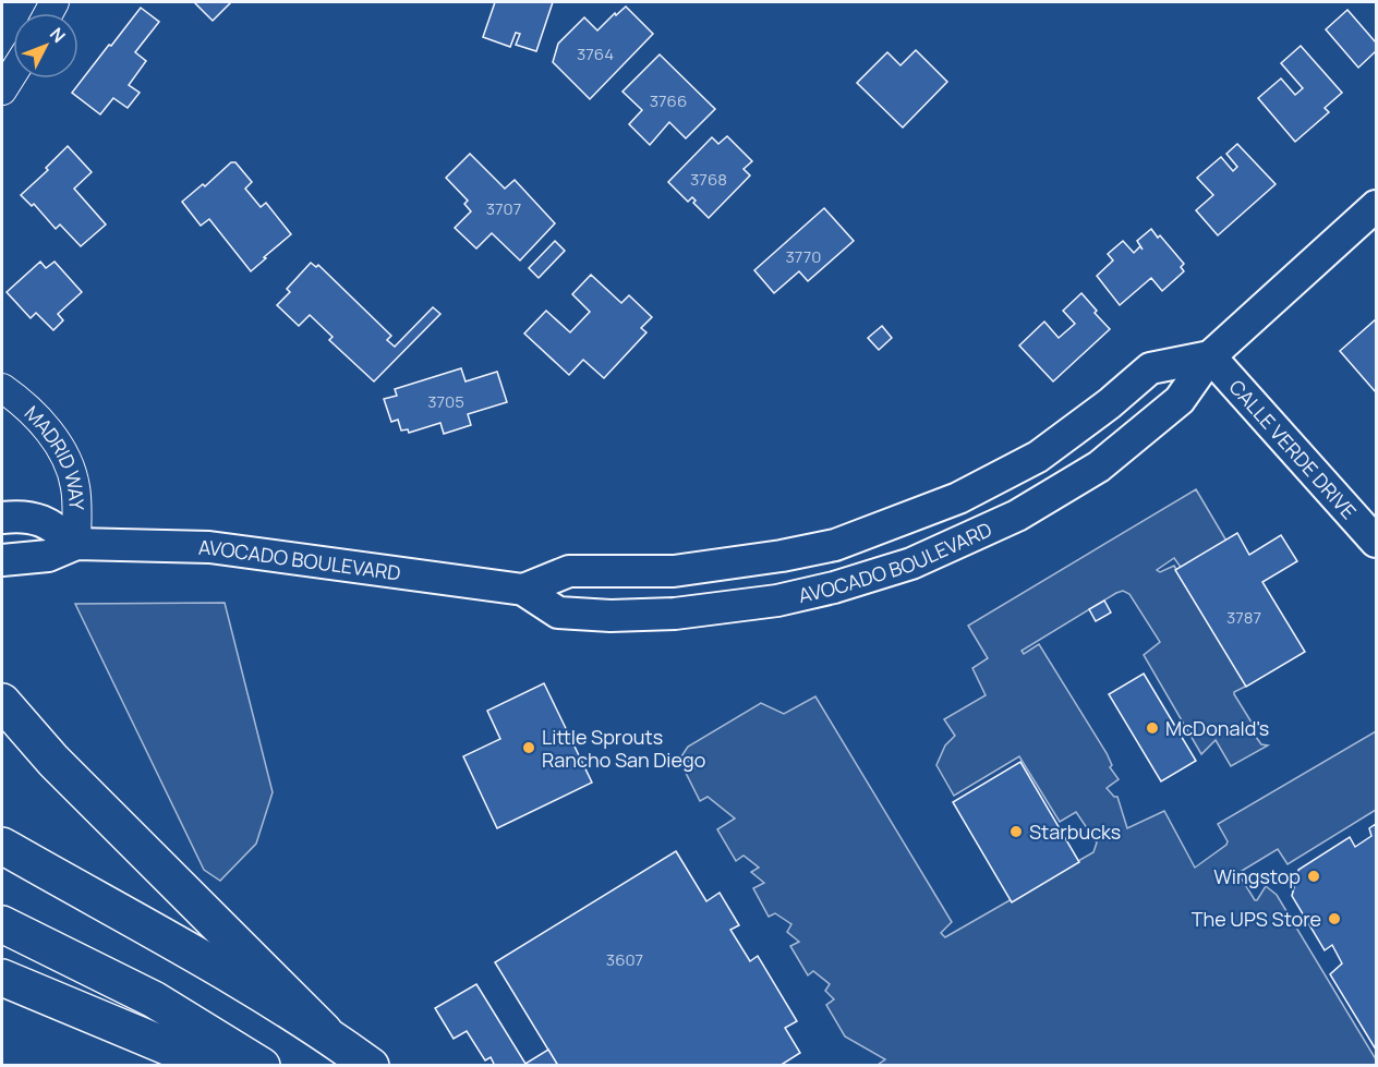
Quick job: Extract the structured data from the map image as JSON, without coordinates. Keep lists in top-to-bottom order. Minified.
{"streets":{"main road":["CALLE VERDE DRIVE","AVOCADO BOULEVARD"],"street":["MADRID WAY"]},"crossings":[["CALLE VERDE DRIVE","AVOCADO BOULEVARD"],["MADRID WAY","AVOCADO BOULEVARD"]],"places":["McDonald's","Little Sprouts Rancho San Diego","Starbucks","Wingstop","The UPS Store"],"house_numbers":["3764","3766","3768","3707","3770","3705","3787","3607"],"north":"top right"}
